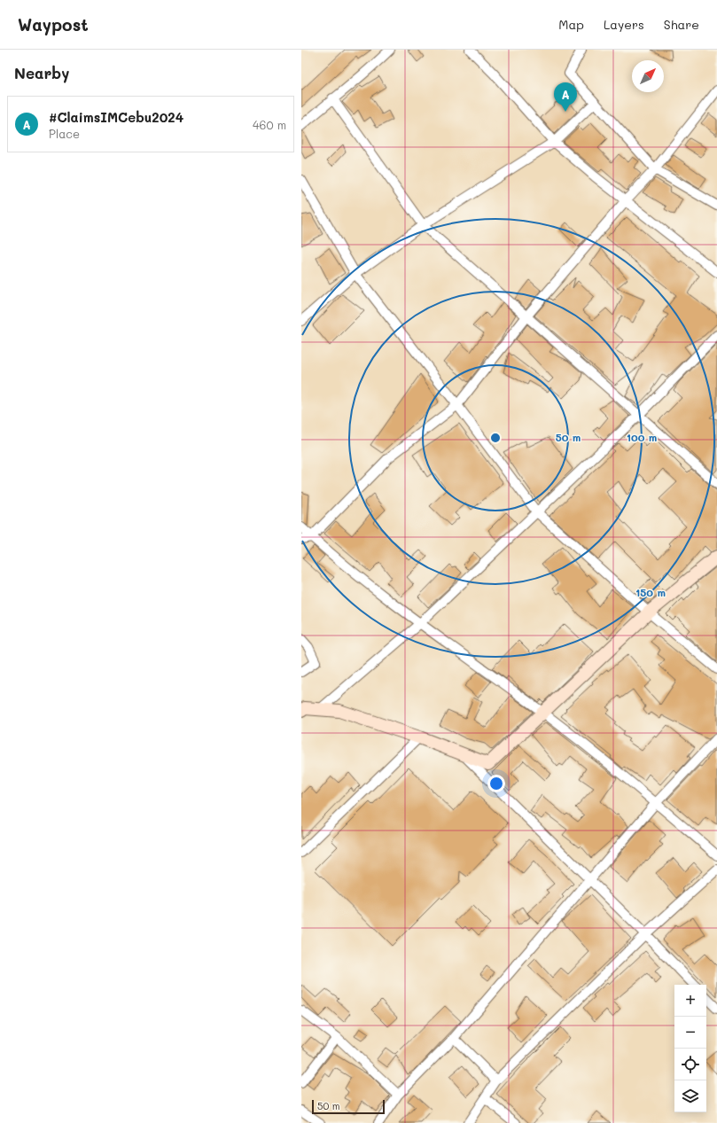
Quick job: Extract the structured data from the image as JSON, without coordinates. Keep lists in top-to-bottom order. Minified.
{"scale_bar":"50 m","north":"top right","page":{"header":"Waypost","nav":["Map","Layers","Share"],"heading":"Nearby","pins":"A","list":[{"mark":"A","name":"#ClaimsIMCebu2024","note":"Place","value":"460 m"}],"map_buttons":["+","−"],"scale":"50 m"},"rings":["50 m","100 m","150 m"]}
